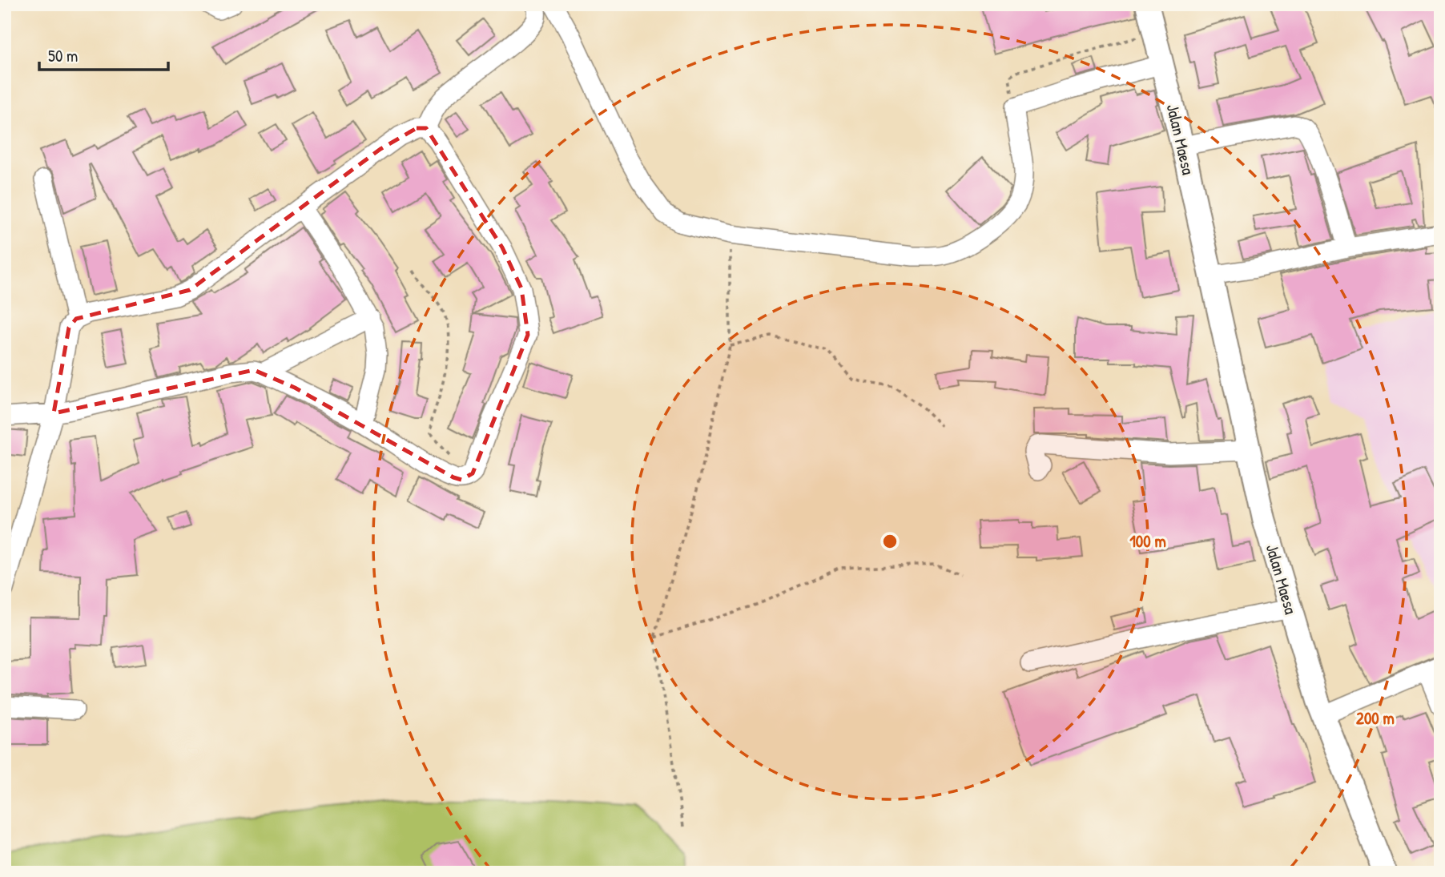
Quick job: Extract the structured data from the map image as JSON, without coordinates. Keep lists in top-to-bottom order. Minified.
{"streets":{"street":["Jalan Maesa"]},"scale_bar":"50 m","rings":["100 m","200 m"]}
